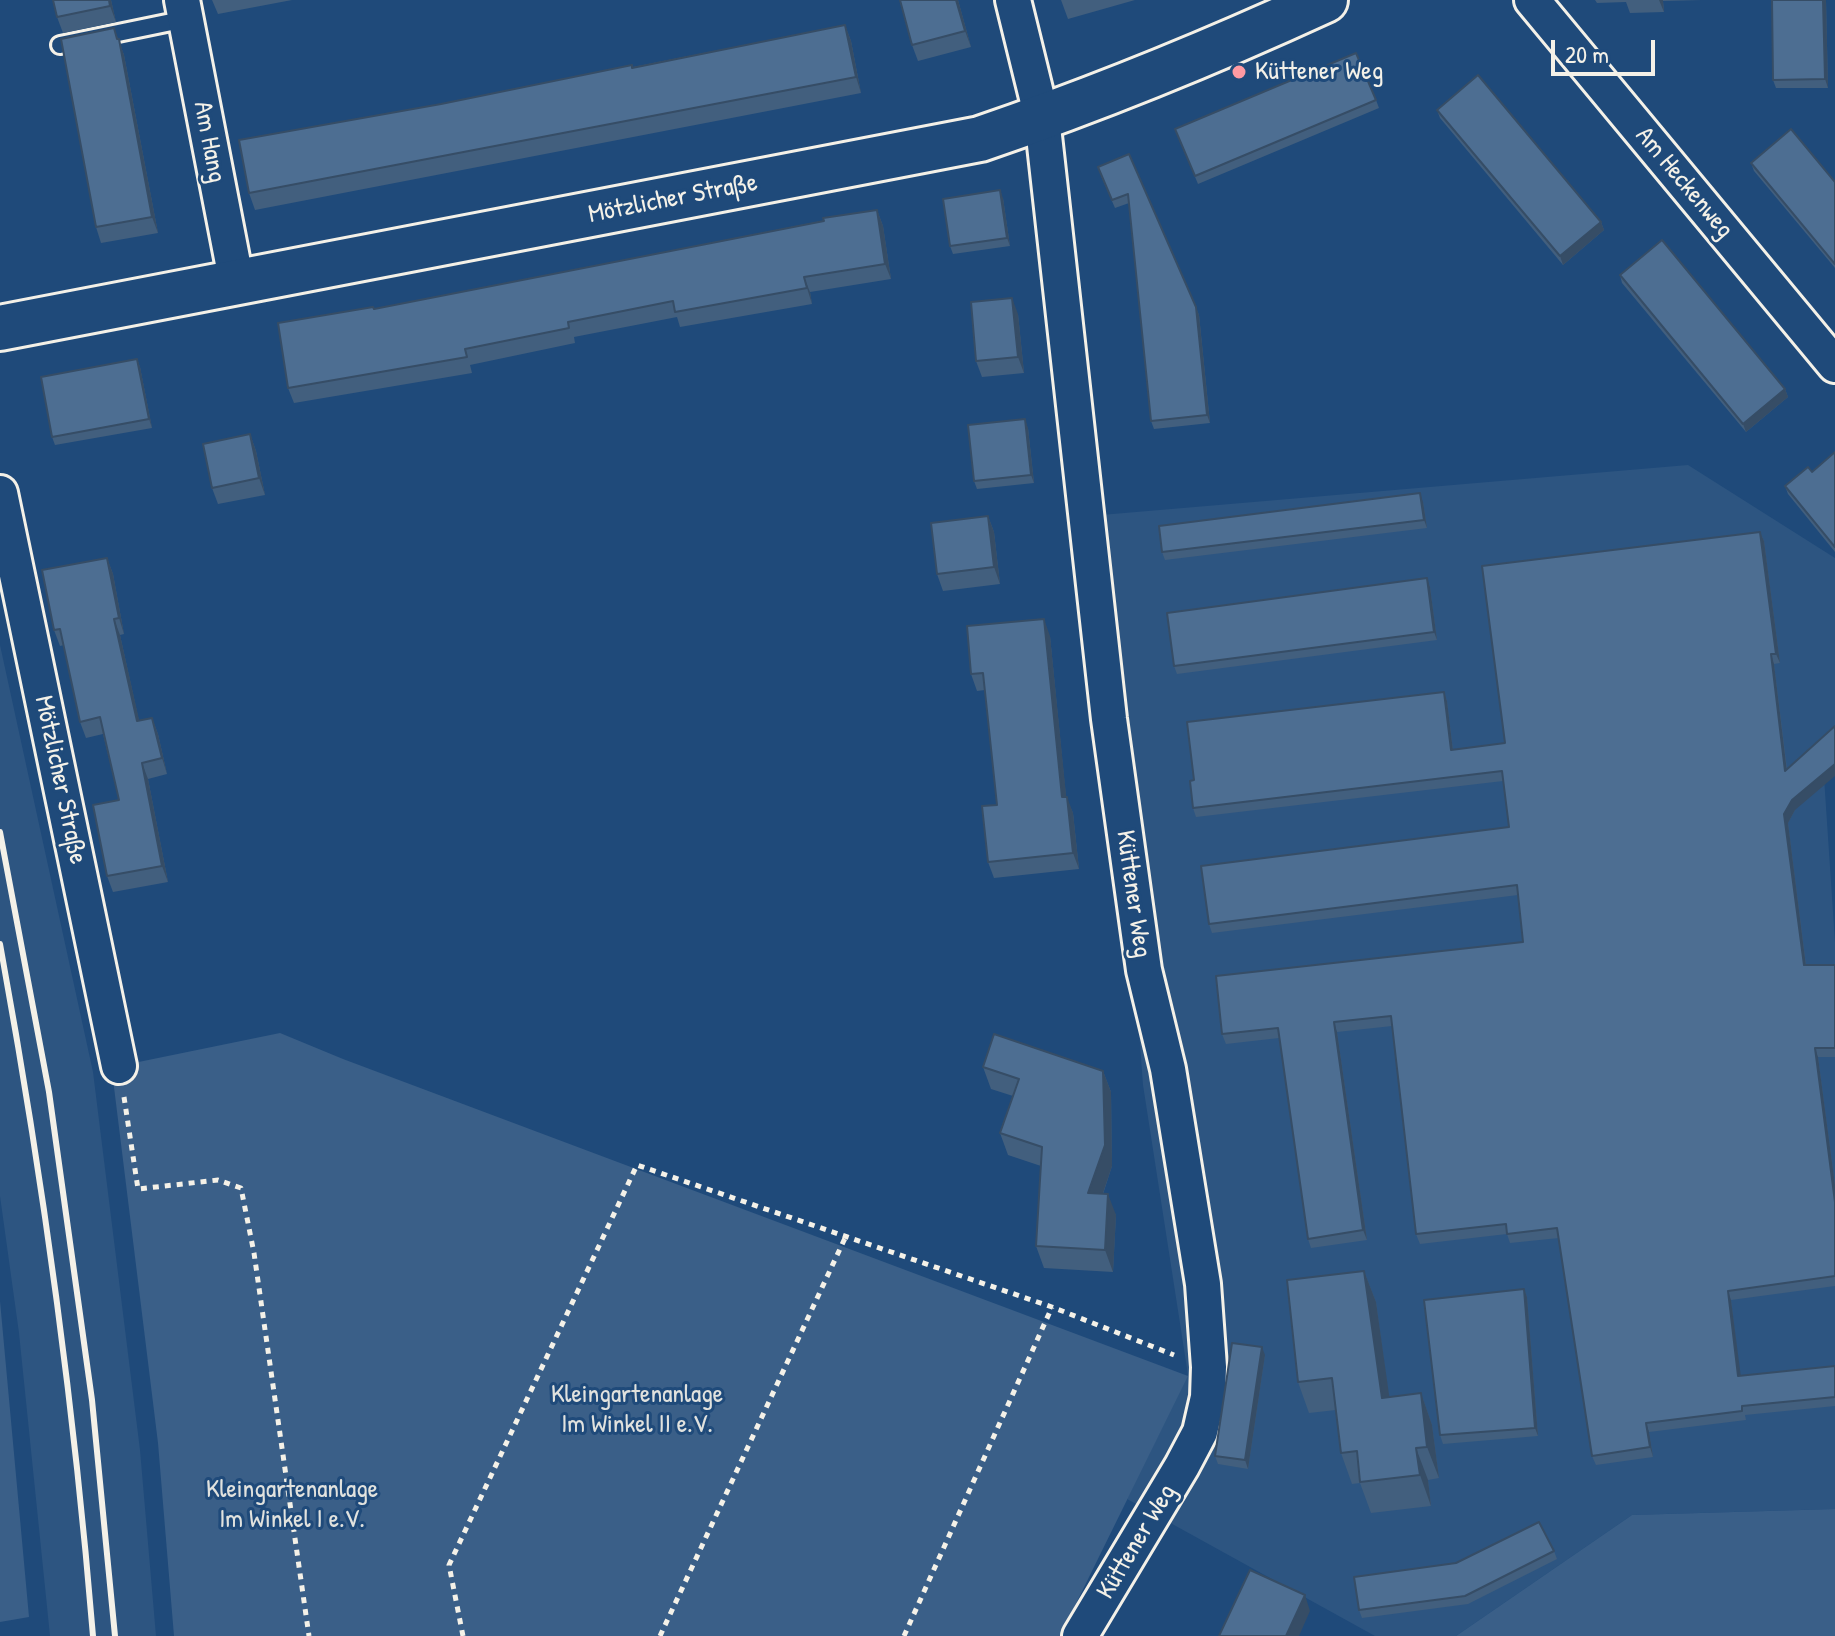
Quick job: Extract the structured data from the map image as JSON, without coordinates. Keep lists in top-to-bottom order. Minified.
{"streets":{"street":["Am Hang","Am Heckenweg","Mötzlicher Straße","Küttener Weg"]},"crossings":[["Am Hang","Mötzlicher Straße"],["Mötzlicher Straße","Küttener Weg"]],"parks":["Kleingartenanlage Im Winkel II e.V.","Kleingartenanlage Im Winkel I e.V."],"places":["Küttener Weg"],"scale_bar":"20 m"}
